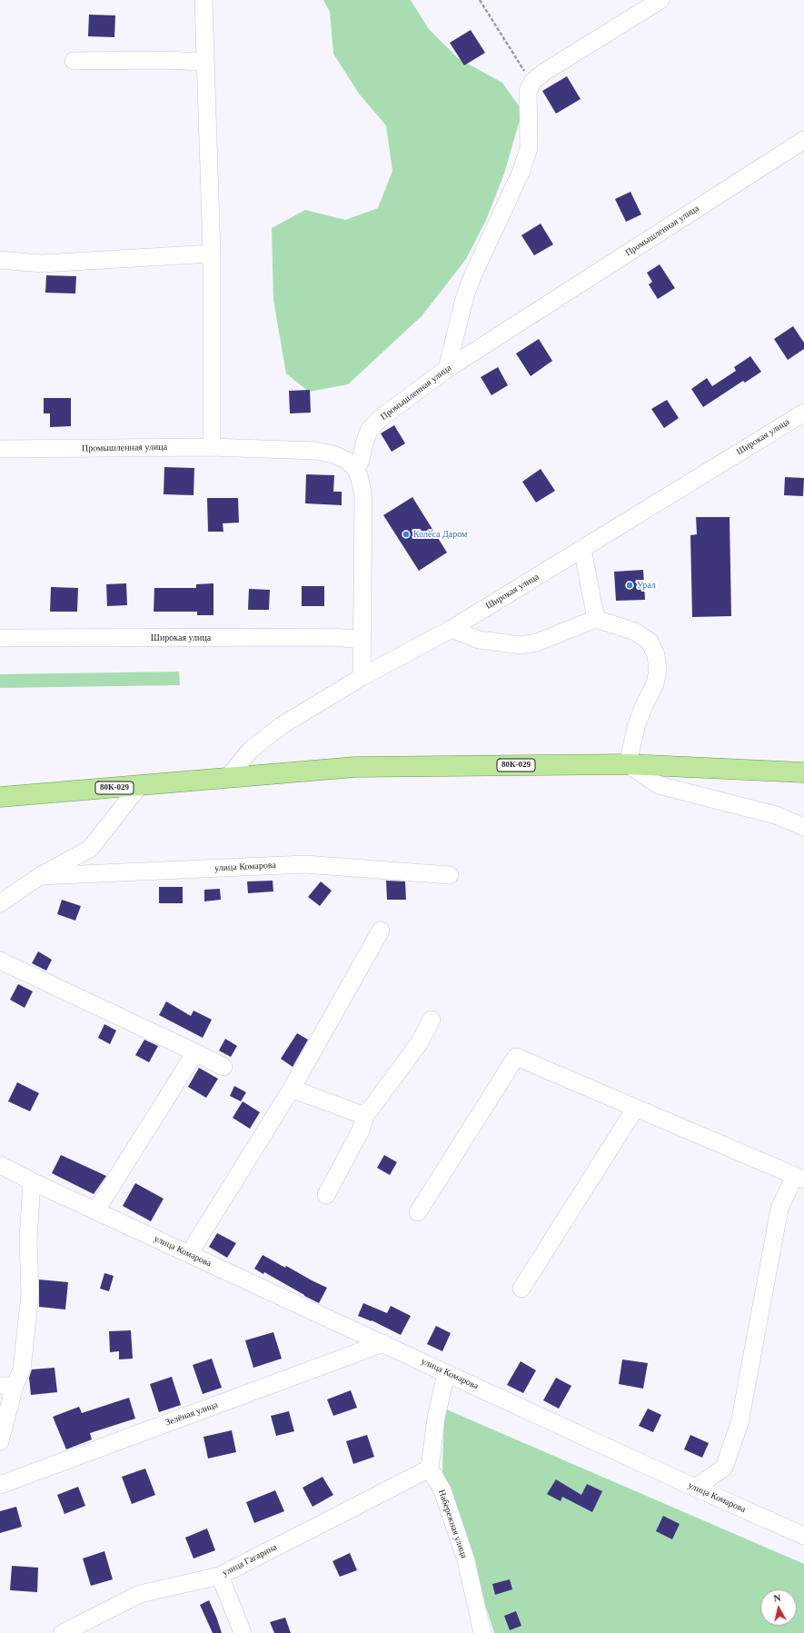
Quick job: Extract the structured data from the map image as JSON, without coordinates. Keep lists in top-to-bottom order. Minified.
{"streets":{"main road":["80К-029"],"street":["Промышленная улица","Широкая улица","улица Комарова","Зелёная улица","Набережная улица","улица Гагарина"]},"crossings":[["Широкая улица","80К-029"],["улица Комарова","Зелёная улица"],["Набережная улица","улица Гагарина"]],"places":["Колёса Даром","Урал"],"north":"top"}
